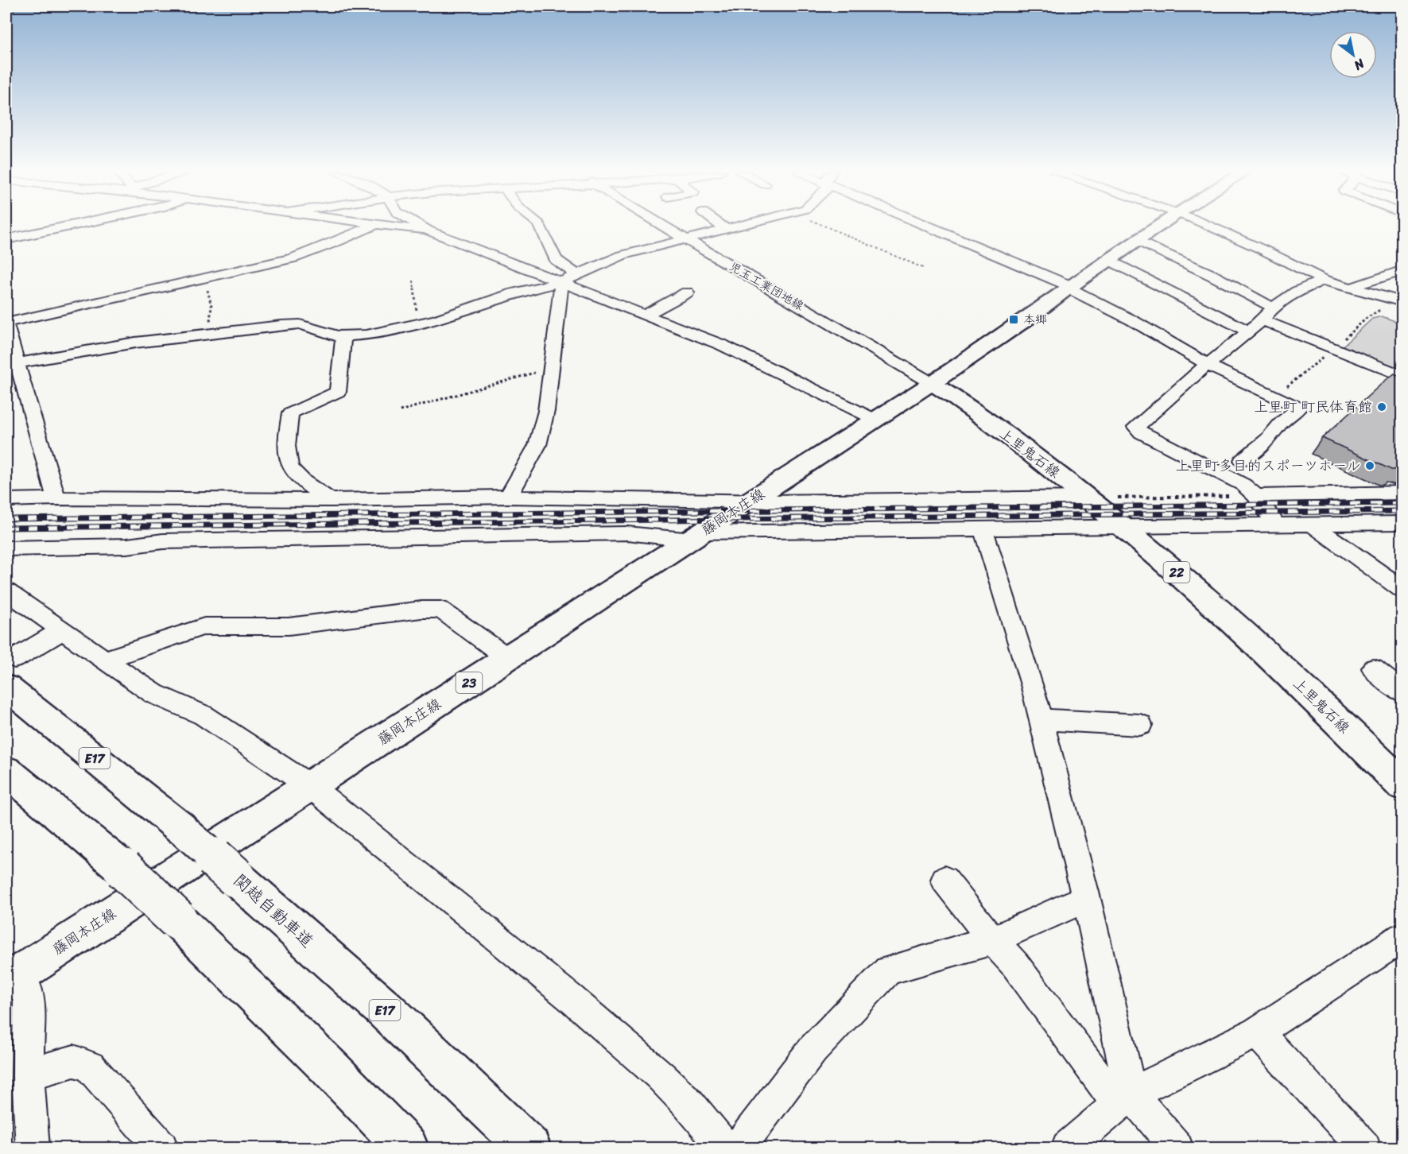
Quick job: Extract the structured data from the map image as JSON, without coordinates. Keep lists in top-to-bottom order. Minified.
{"streets":{"main road":["上里鬼石線","藤岡本庄線","22","23","E17","関越自動車道"],"street":["児玉工業団地線"]},"crossings":[["児玉工業団地線","上里鬼石線"],["児玉工業団地線","藤岡本庄線"],["上里鬼石線","藤岡本庄線"]],"places":{"transit":["本郷"],"other":["上里町 町民体育館","上里町多目的スポーツホール"]},"north":"bottom right"}
